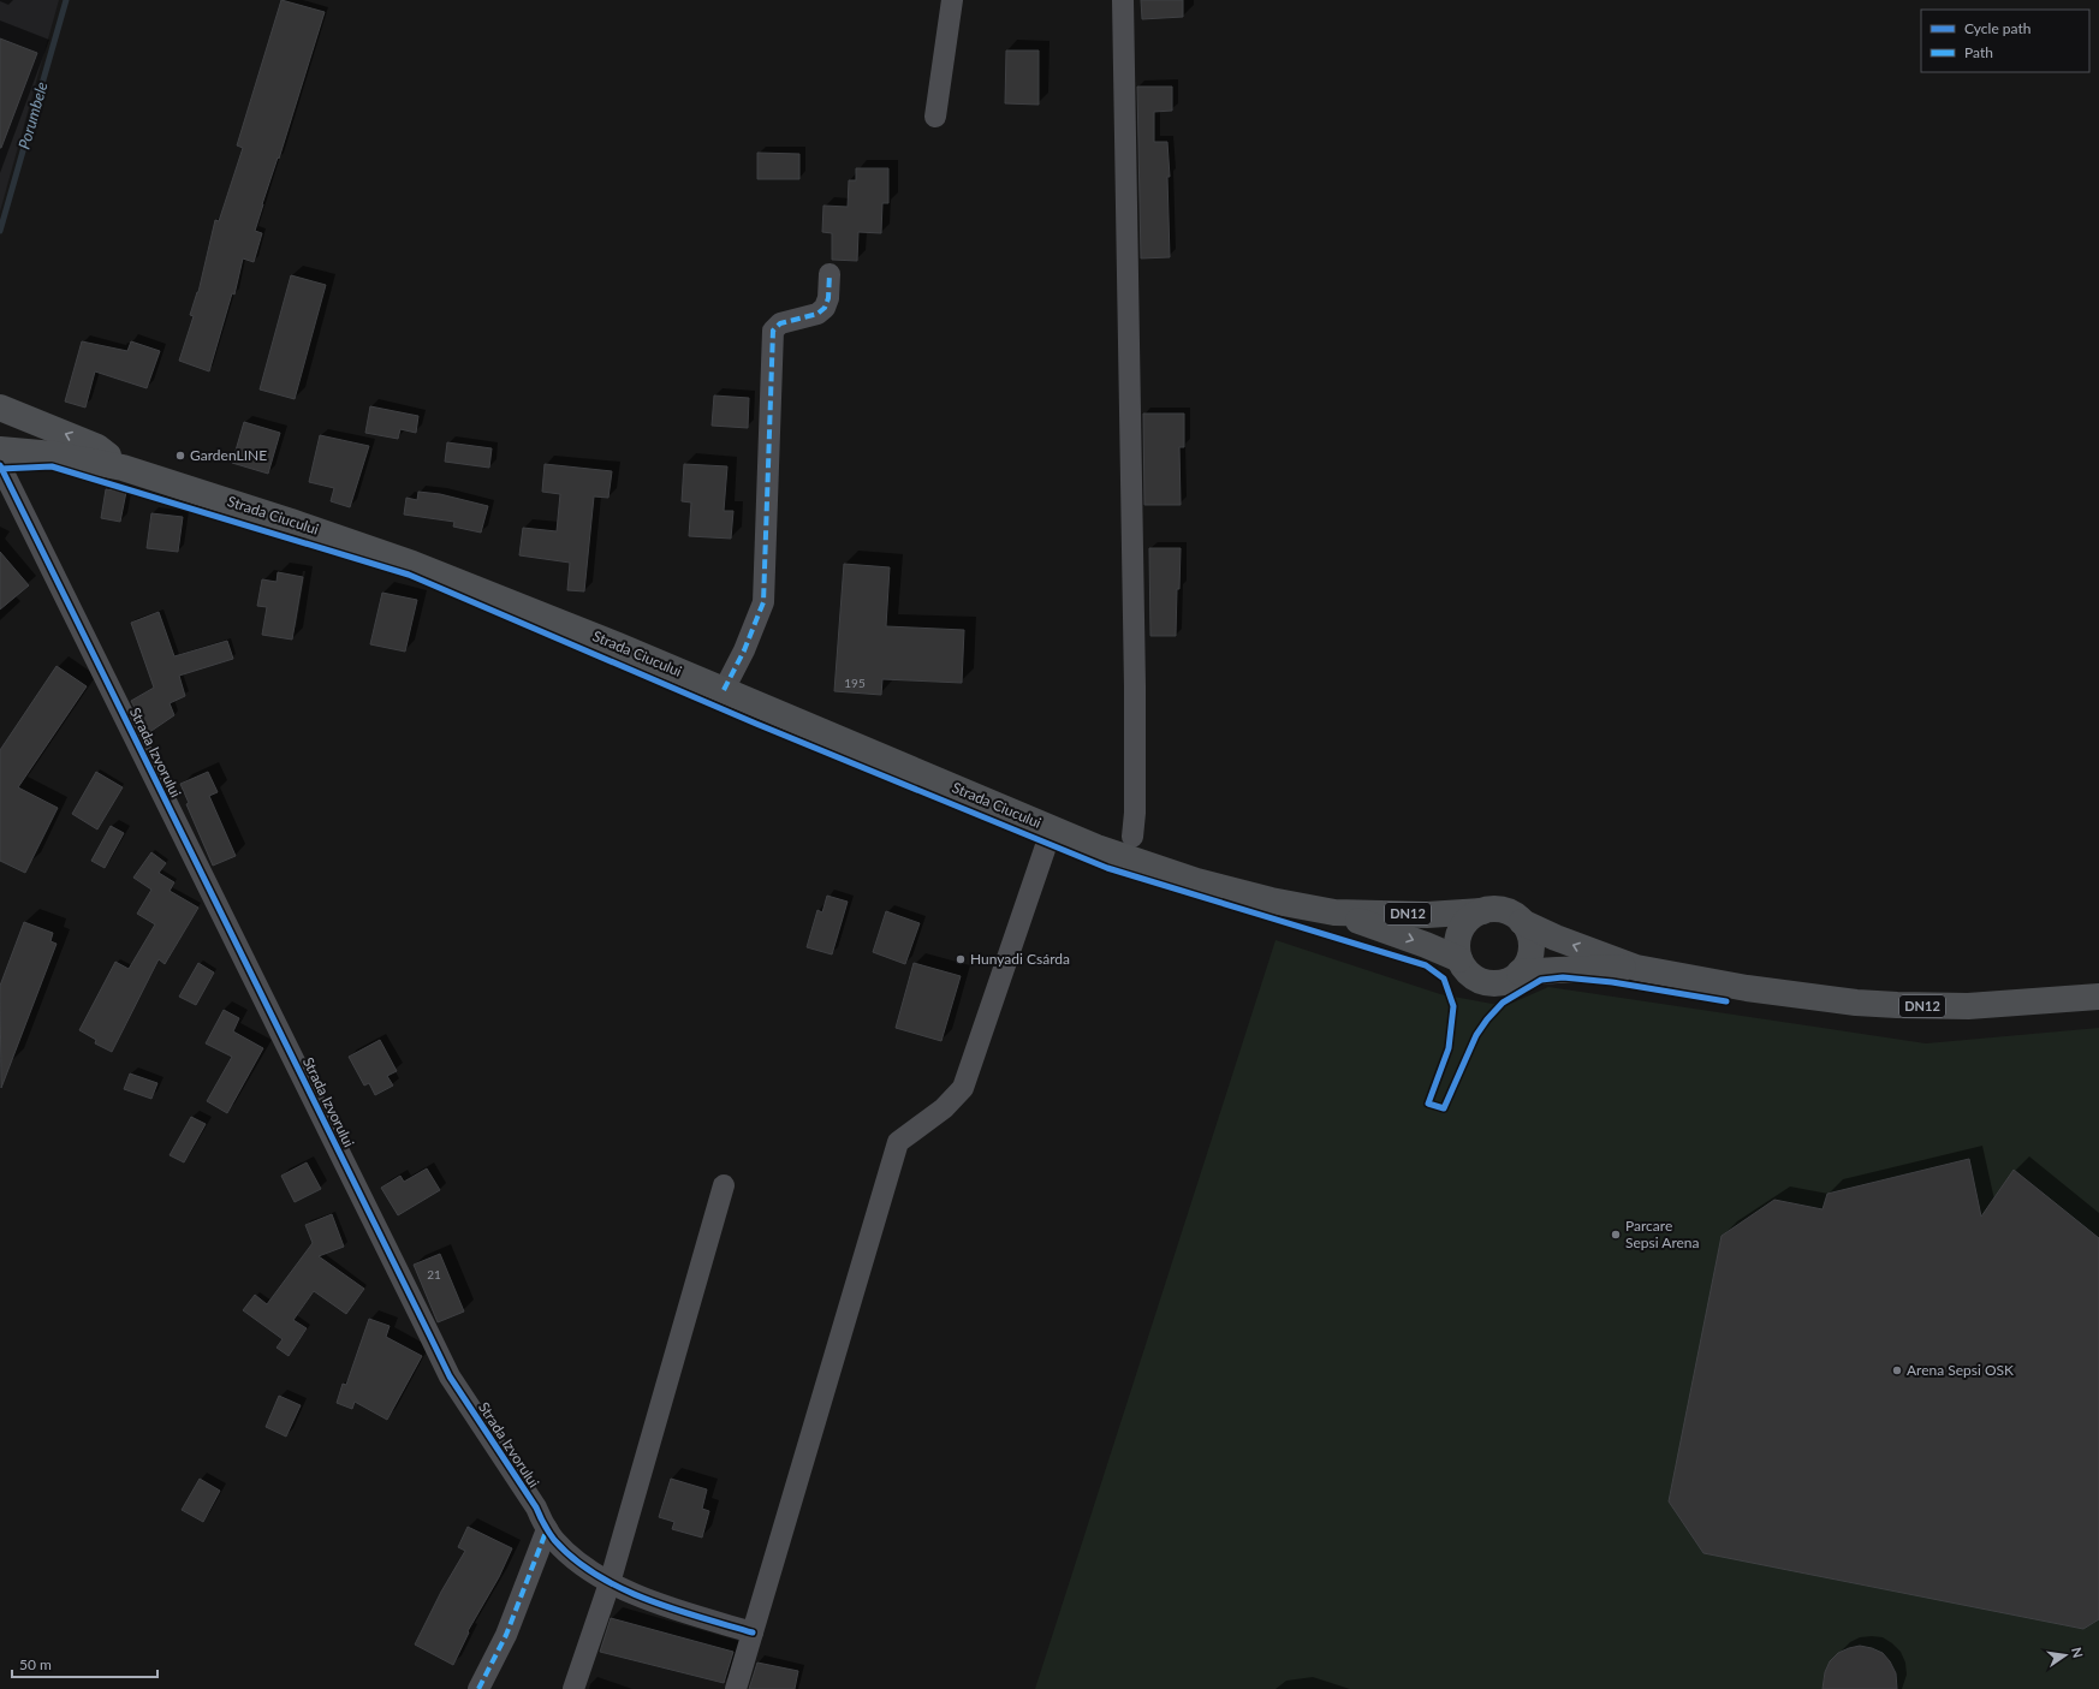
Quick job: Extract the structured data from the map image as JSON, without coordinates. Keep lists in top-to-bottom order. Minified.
{"streets":{"main road":["Strada Ciucului","DN12"],"street":["Strada Izvorului"]},"crossings":[["Strada Ciucului","DN12"]],"water":["Porumbele"],"places":["GardenLINE","Hunyadi Csárda","Parcare Sepsi Arena","Arena Sepsi OSK"],"house_numbers":["195","21"],"legend":["Cycle path","Path"],"scale_bar":"50 m","north":"right"}
